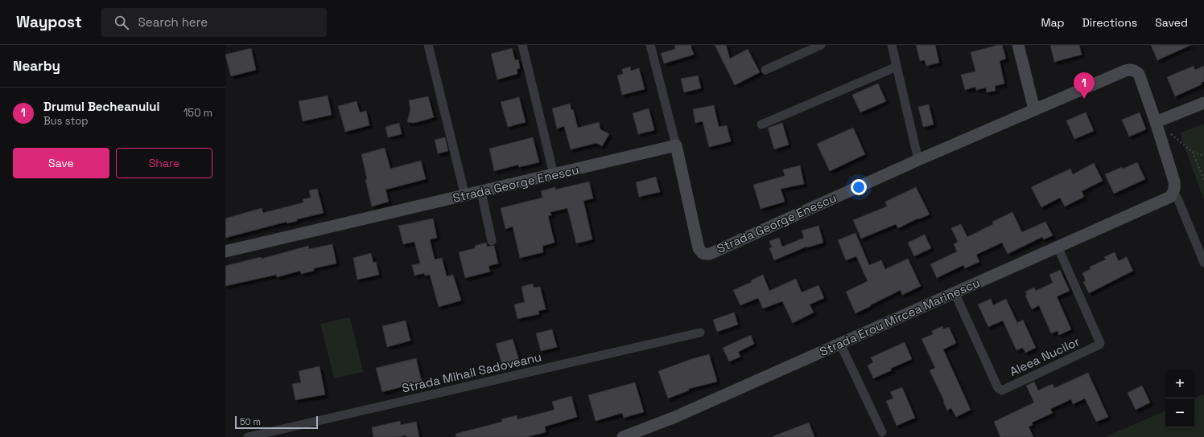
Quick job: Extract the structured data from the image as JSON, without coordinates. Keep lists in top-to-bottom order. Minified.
{"streets":{"street":["Strada George Enescu","Strada Erou Mircea Marinescu","Aleea Nucilor","Strada Mihail Sadoveanu"]},"crossings":[["Strada George Enescu","Strada Erou Mircea Marinescu"],["Strada Erou Mircea Marinescu","Aleea Nucilor"]],"scale_bar":"50 m","page":{"header":"Waypost","search":"Search here","nav":["Map","Directions","Saved"],"heading":"Nearby","pins":"1","list":[{"mark":"1","name":"Drumul Becheanului","note":"Bus stop","value":"150 m"}],"buttons":["Save","Share"],"map_buttons":["+","−"],"scale":"50 m"}}
